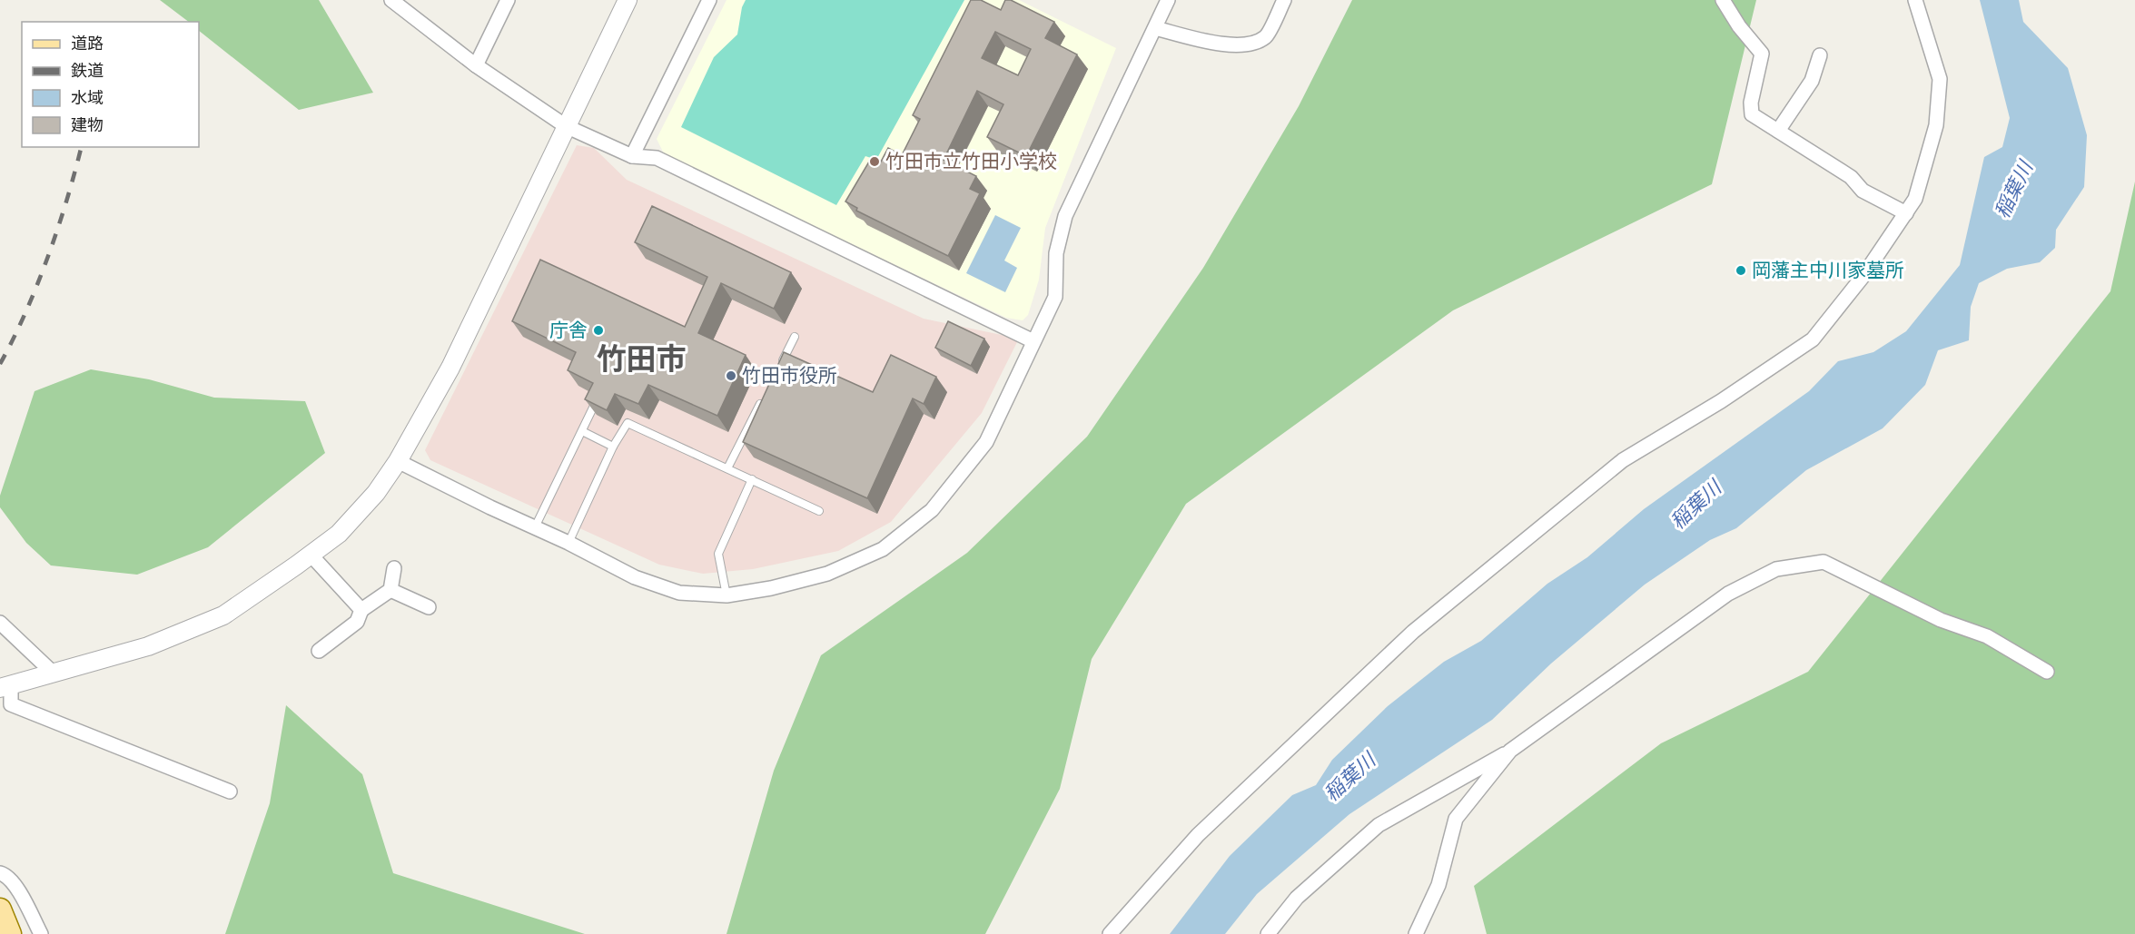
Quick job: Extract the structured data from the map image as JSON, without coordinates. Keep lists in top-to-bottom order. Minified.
{"districts":["竹田市"],"water":["稲葉川"],"places":["竹田市立竹田小学校","岡藩主中川家墓所","庁舎","竹田市役所"],"legend":["道路","鉄道","水域","建物"]}
